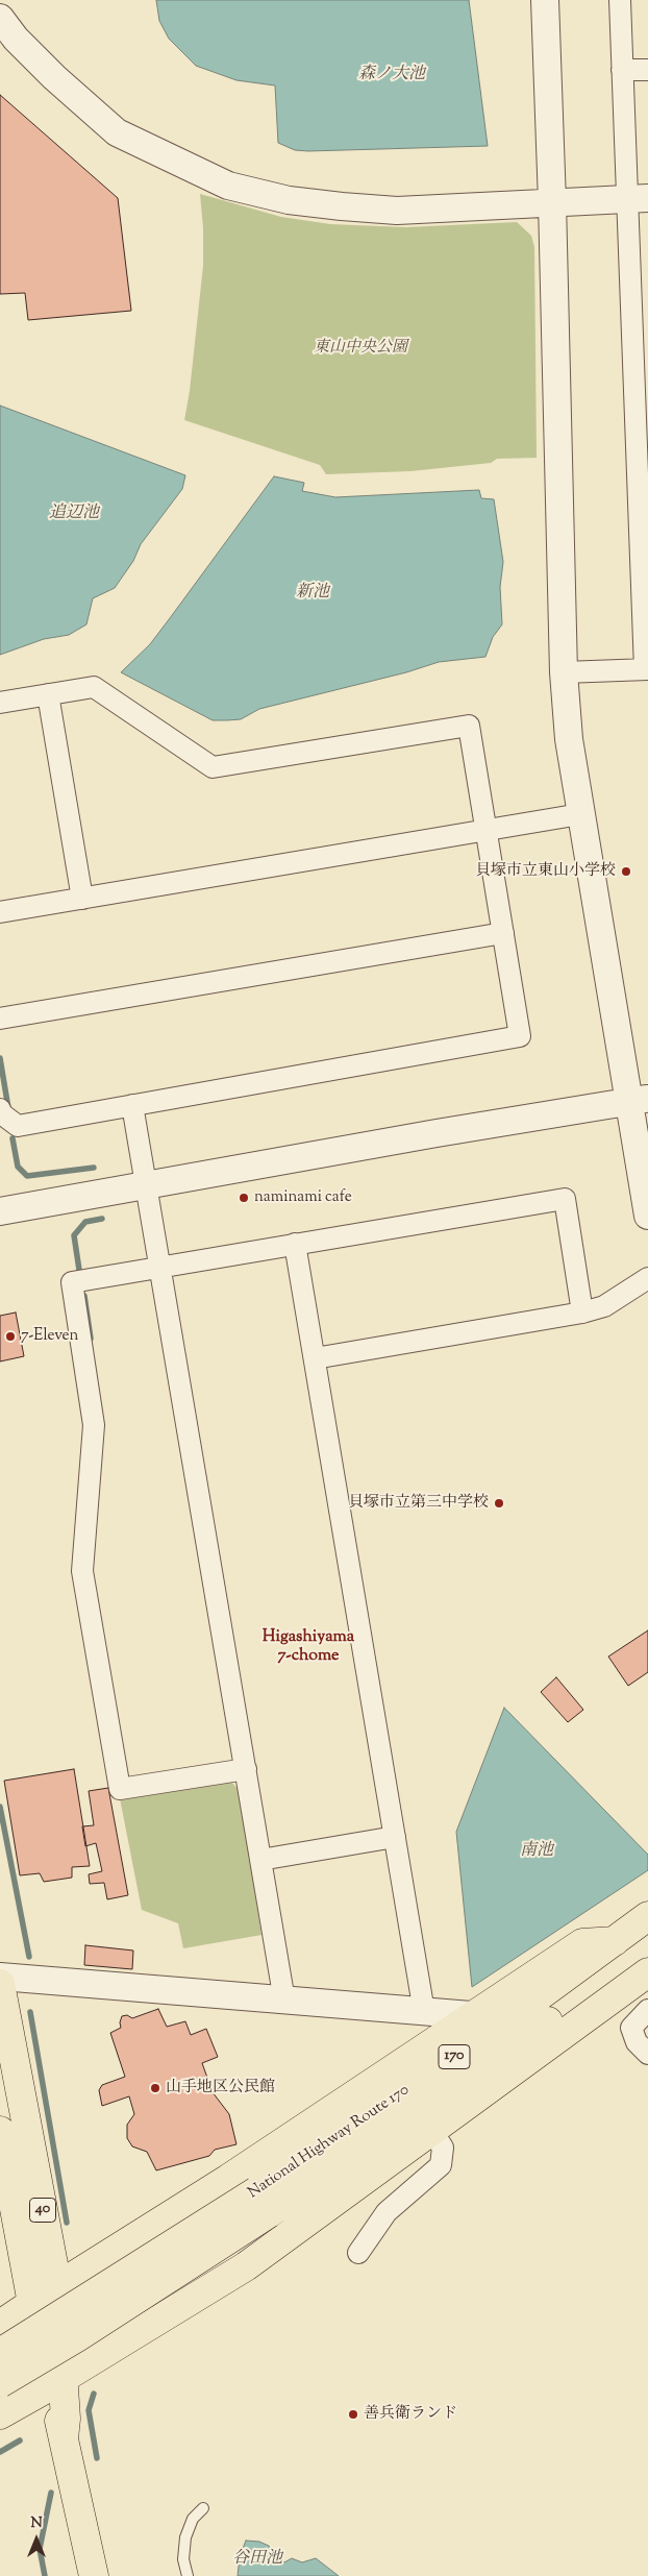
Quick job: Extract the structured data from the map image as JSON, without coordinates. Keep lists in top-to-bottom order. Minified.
{"streets":{"main road":["170","National Highway Route 170","40"]},"districts":["Higashiyama 7-chome"],"water":["森ノ大池","追辺池","新池","南池","谷田池"],"parks":["東山中央公園"],"places":["貝塚市立東山小学校","naminami cafe","7-Eleven","貝塚市立第三中学校","山手地区公民館","善兵衛ランド"],"north":"top"}
